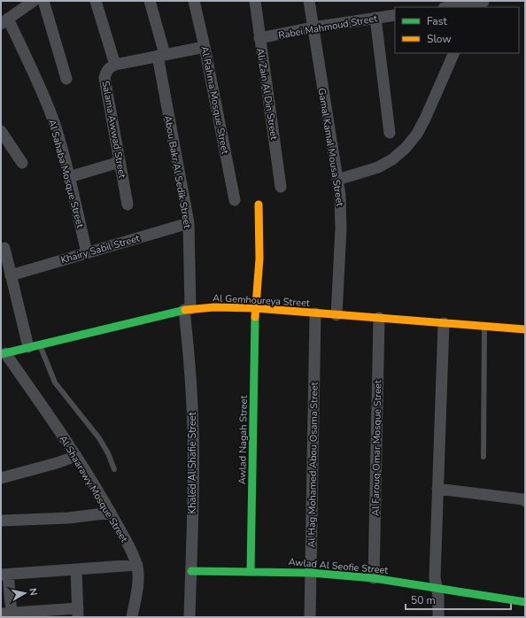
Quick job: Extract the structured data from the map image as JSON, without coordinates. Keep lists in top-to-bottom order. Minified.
{"streets":{"street":["Rabei Mahmoud Street","Ali Zain Al Din Street","Al Rahma Mosque Street","Salama Awwad Street","Gamal Kamal Mousa Street","Abou Bakr Al Sedik Street","Al Sahaba Mosque Street","Khairy Sabil Street","Al Gemhoureya Street","Awlad Nagah Street","Al Farouq Omar Mosque Street","Khaled Al Shafie Street","Al Hag Mohamed Abou Osama Street","Al Shaarawy Mosque Street","Awlad Al Seofie Street"]},"crossings":[["Rabei Mahmoud Street","Ali Zain Al Din Street"],["Rabei Mahmoud Street","Gamal Kamal Mousa Street"],["Gamal Kamal Mousa Street","Al Gemhoureya Street"],["Abou Bakr Al Sedik Street","Khairy Sabil Street"],["Abou Bakr Al Sedik Street","Al Gemhoureya Street"],["Abou Bakr Al Sedik Street","Khaled Al Shafie Street"],["Al Sahaba Mosque Street","Khairy Sabil Street"],["Al Gemhoureya Street","Awlad Nagah Street"],["Al Gemhoureya Street","Al Farouq Omar Mosque Street"],["Al Gemhoureya Street","Khaled Al Shafie Street"],["Al Gemhoureya Street","Al Hag Mohamed Abou Osama Street"],["Al Gemhoureya Street","Al Shaarawy Mosque Street"],["Awlad Nagah Street","Awlad Al Seofie Street"],["Al Farouq Omar Mosque Street","Awlad Al Seofie Street"],["Khaled Al Shafie Street","Awlad Al Seofie Street"],["Al Hag Mohamed Abou Osama Street","Awlad Al Seofie Street"]],"legend":["Fast","Slow"],"scale_bar":"50 m","north":"right"}
